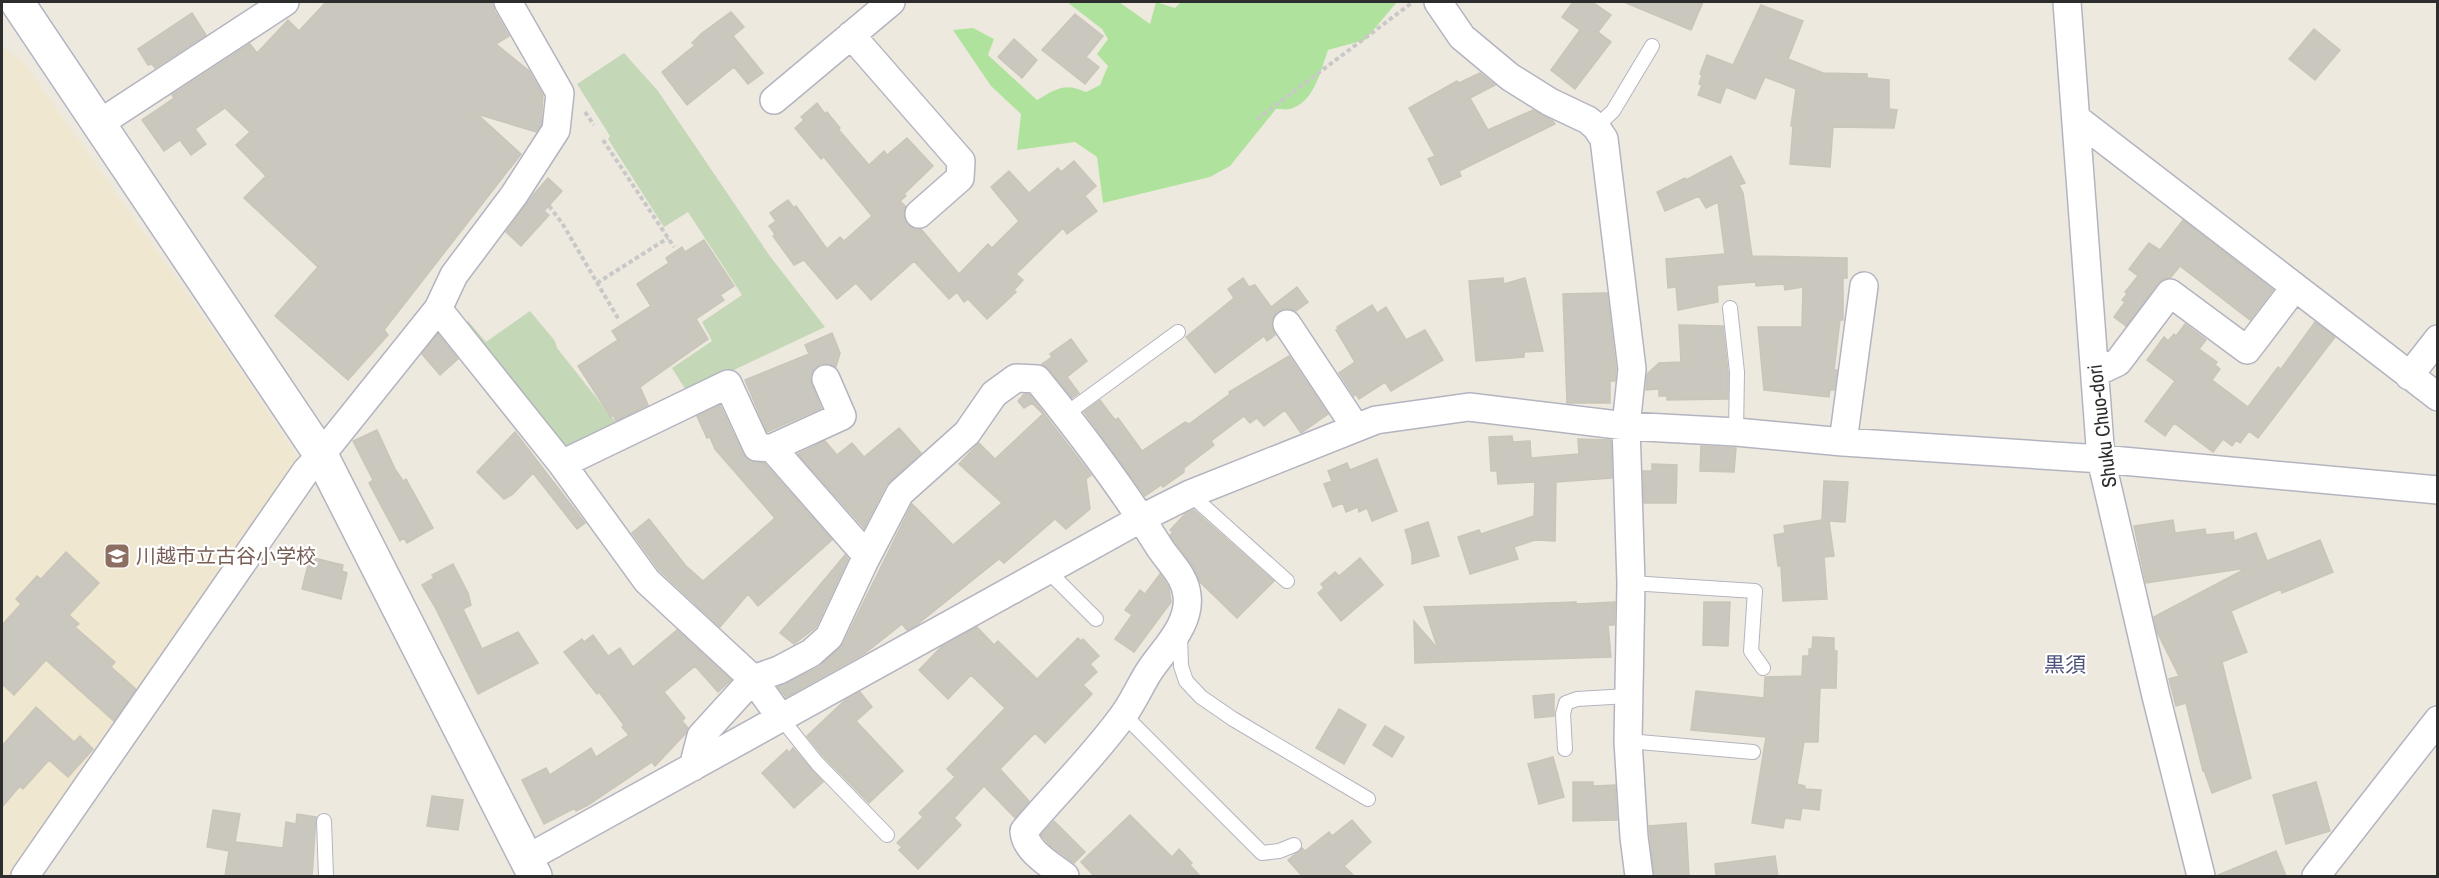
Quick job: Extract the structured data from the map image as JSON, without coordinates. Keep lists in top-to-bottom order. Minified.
{"streets":{"street":["Shuku Chuo-dori"]},"districts":["黒須"],"places":{"school or university":["川越市立古谷小学校"]}}
